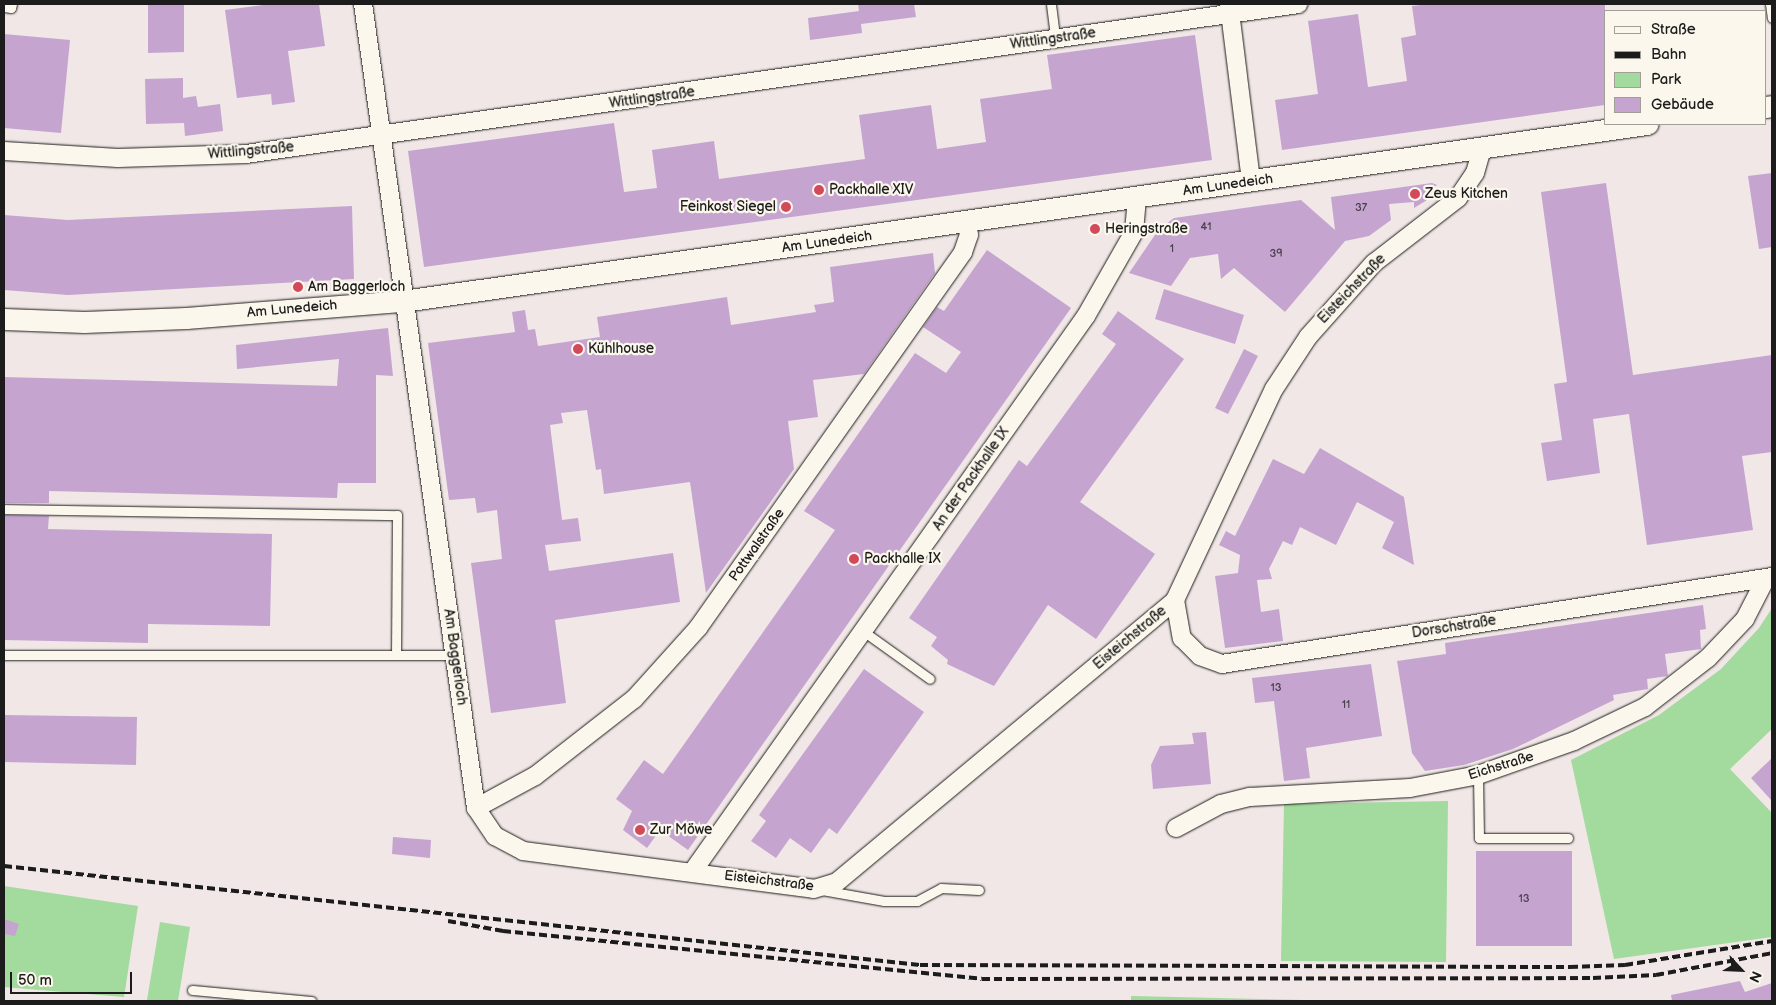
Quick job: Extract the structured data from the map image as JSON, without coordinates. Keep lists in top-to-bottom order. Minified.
{"streets":{"street":["Wittlingstraße","Am Lunedeich","Eisteichstraße","An der Packhalle IX","Pottwalstraße","Dorschstraße","Am Baggerloch","Eichstraße"]},"crossings":[["Wittlingstraße","Am Baggerloch"],["Am Lunedeich","Eisteichstraße"],["Am Lunedeich","An der Packhalle IX"],["Am Lunedeich","Pottwalstraße"],["Am Lunedeich","Am Baggerloch"],["Eisteichstraße","An der Packhalle IX"],["Eisteichstraße","Dorschstraße"],["Eisteichstraße","Am Baggerloch"],["An der Packhalle IX","Am Baggerloch"],["Pottwalstraße","Am Baggerloch"],["Dorschstraße","Eichstraße"]],"places":["Packhalle XIV","Zeus Kitchen","Feinkost Siegel","Heringstraße","Am Baggerloch","Kühlhouse","Packhalle IX","Zur Möwe"],"house_numbers":["37","41","1","39","13","11","13"],"legend":["Straße","Bahn","Park","Gebäude"],"scale_bar":"50 m","north":"bottom right"}
